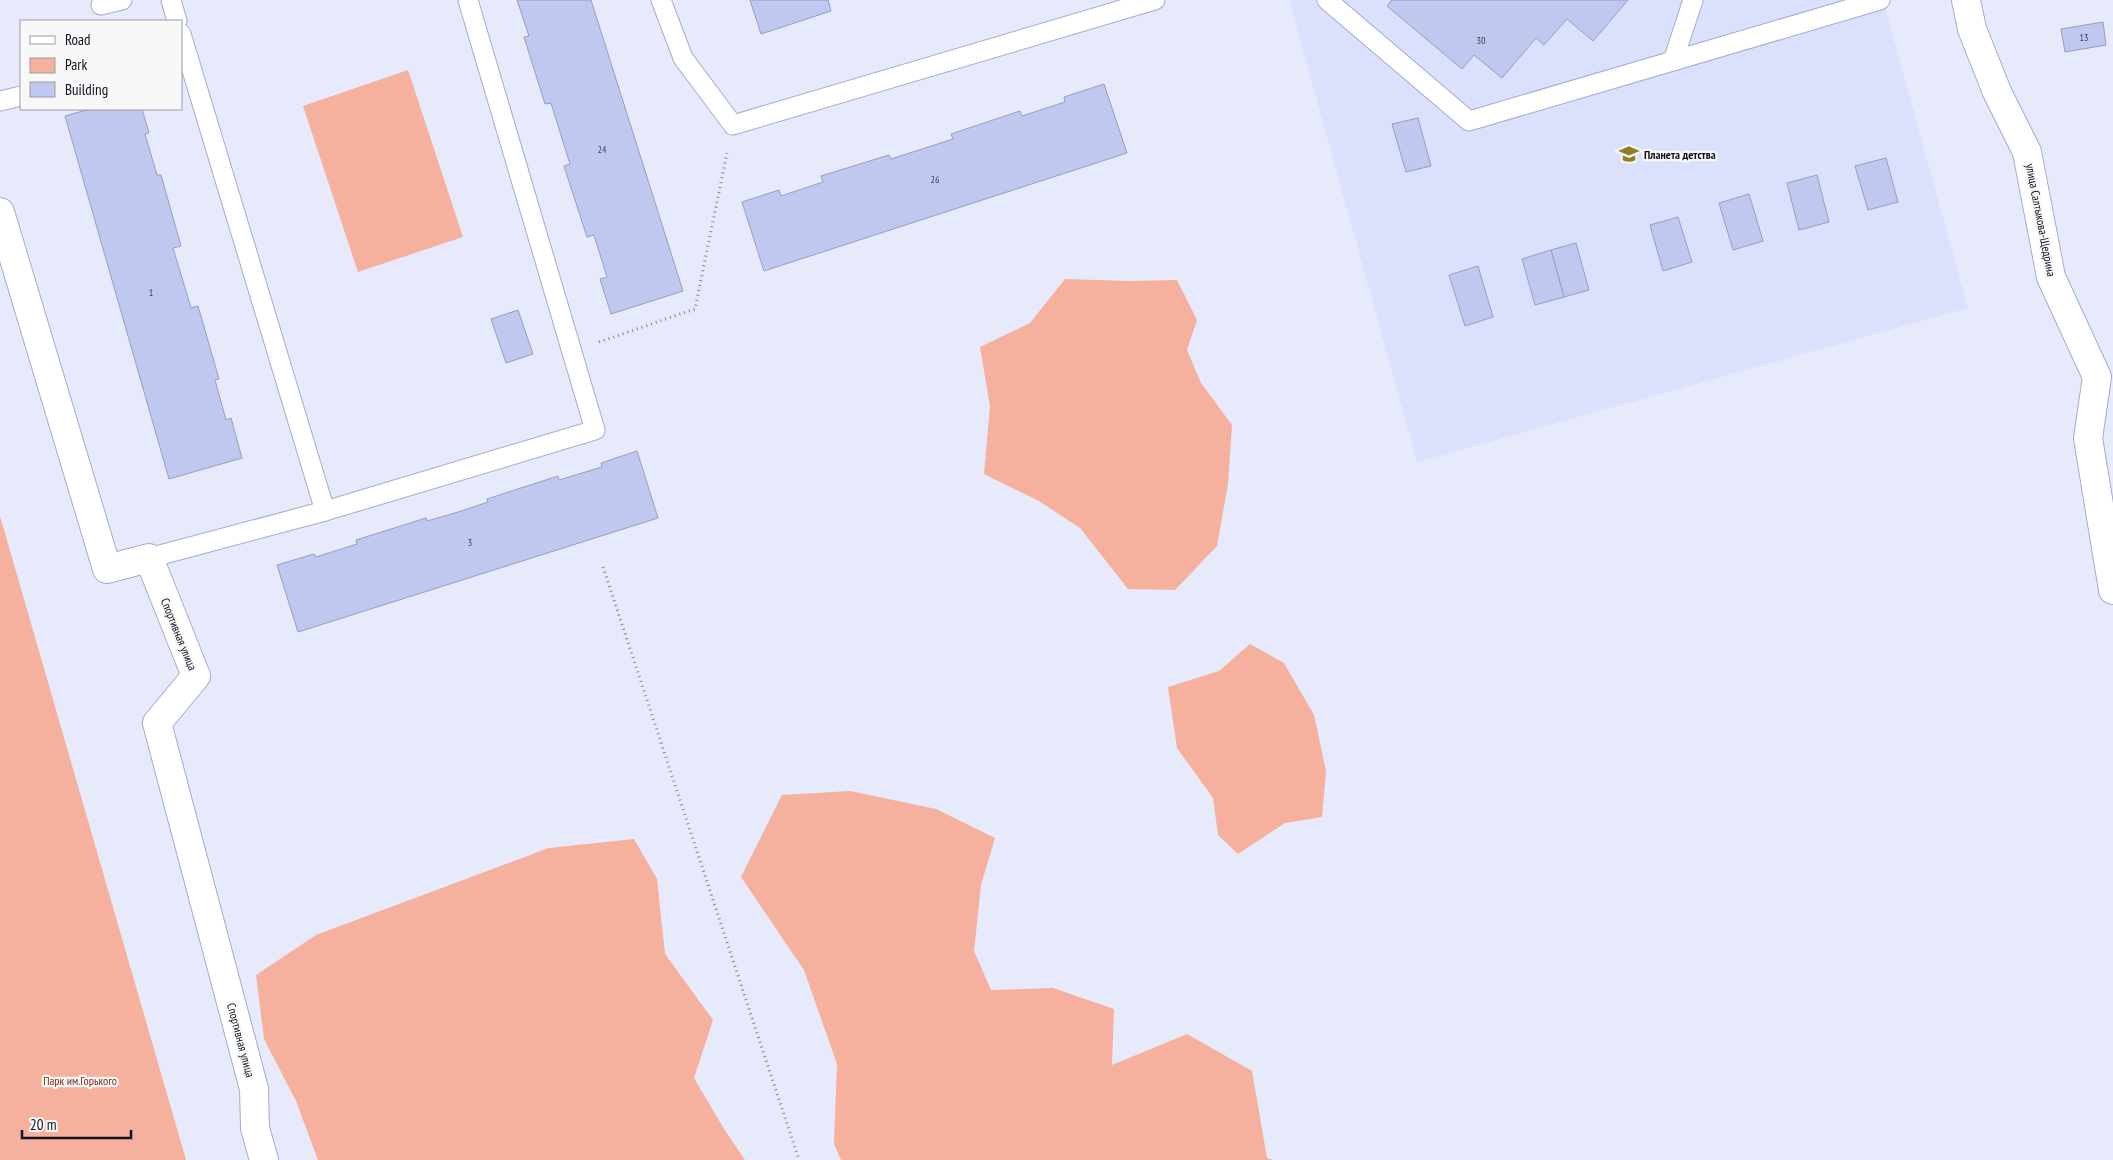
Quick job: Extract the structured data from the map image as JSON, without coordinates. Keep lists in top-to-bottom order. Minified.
{"streets":{"street":["улица Салтыкова-Щедрина","Спортивная улица"]},"parks":["Парк им.Горького"],"places":{"school or university":["Планета детства"]},"house_numbers":["13","30","24","26","1","3"],"legend":["Road","Park","Building"],"scale_bar":"20 m"}
